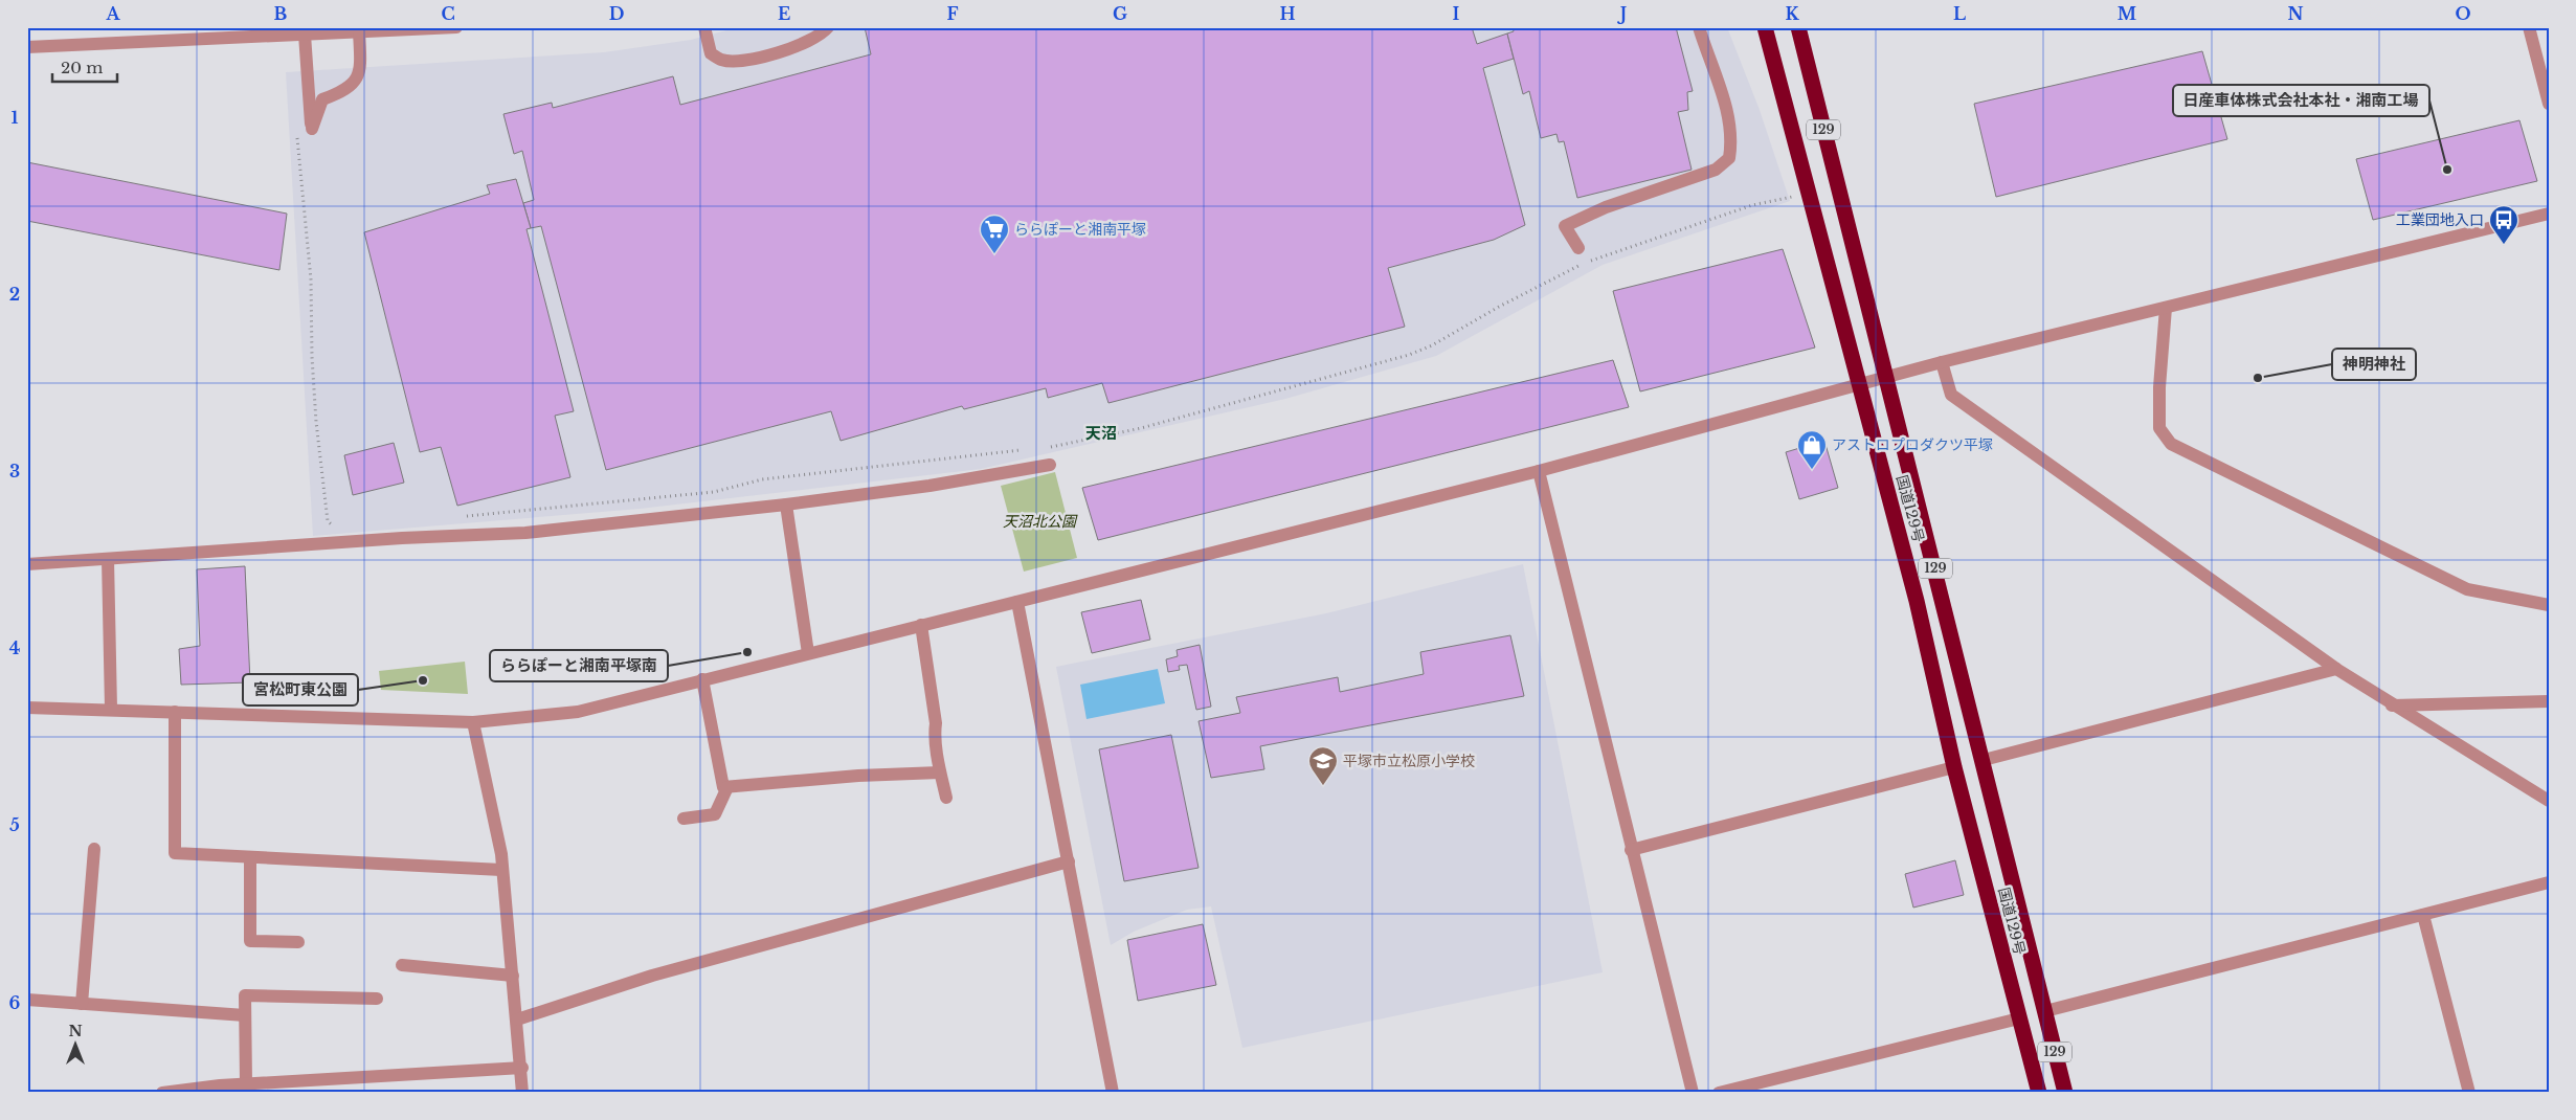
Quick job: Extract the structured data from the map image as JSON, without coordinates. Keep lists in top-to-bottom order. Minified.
{"streets":{"highway":["129","国道129号"]},"districts":["天沼"],"parks":["天沼北公園"],"places":{"other":["日産車体株式会社本社・湘南工場","神明神社","ららぽーと湘南平塚南","宮松町東公園"],"bus stop":["工業団地入口"],"supermarket":["ららぽーと湘南平塚"],"shop":["アストロプロダクツ平塚"],"school or university":["平塚市立松原小学校"]},"scale_bar":"20 m","north":"top","grid":{"columns":["A","B","C","D","E","F","G","H","I","J","K","L","M","N","O"],"rows":["1","2","3","4","5","6"]}}
